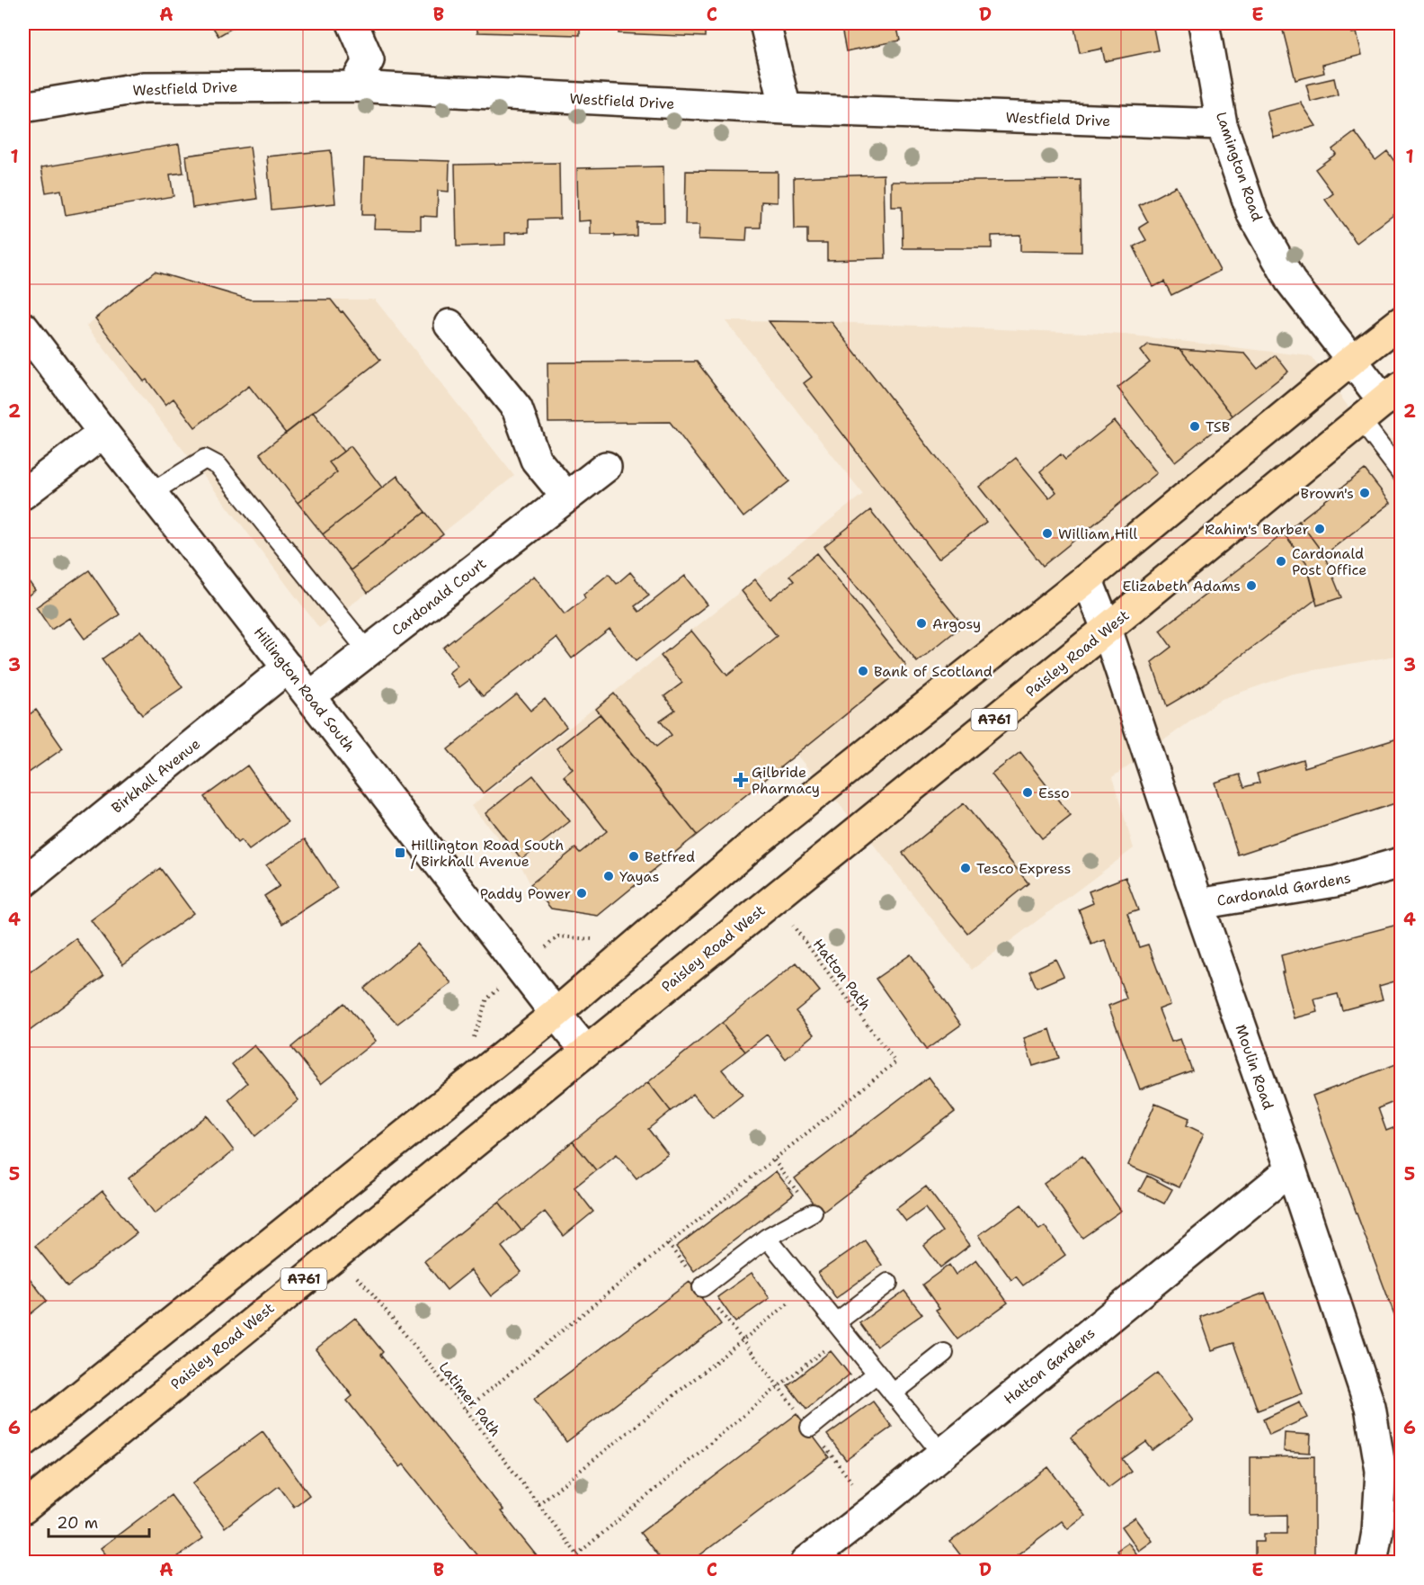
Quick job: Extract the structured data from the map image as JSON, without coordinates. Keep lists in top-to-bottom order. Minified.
{"streets":{"main road":["Paisley Road West","A761"],"street":["Westfield Drive","Lamington Road","Cardonald Court","Hillington Road South","Birkhall Avenue","Cardonald Gardens","Moulin Road","Hatton Gardens"],"path":["Hatton Path","Latimer Path"]},"crossings":[["Westfield Drive","Lamington Road"],["Lamington Road","Paisley Road West"],["Cardonald Court","Hillington Road South"],["Paisley Road West","Hillington Road South"],["Paisley Road West","Hatton Path"],["Paisley Road West","Moulin Road"],["Paisley Road West","Latimer Path"],["Hillington Road South","Birkhall Avenue"],["Cardonald Gardens","Moulin Road"],["Moulin Road","Hatton Gardens"]],"places":{"other":["TSB","Brown's","Rahim's Barber","William Hill","Cardonald Post Office","Elizabeth Adams","Argosy","Bank of Scotland","Esso","Betfred","Tesco Express","Yayas","Paddy Power"],"health":["Gilbride Pharmacy"],"transit":["Hillington Road South / Birkhall Avenue"]},"scale_bar":"20 m","grid":{"columns":["A","B","C","D","E"],"rows":["1","2","3","4","5","6"]}}
